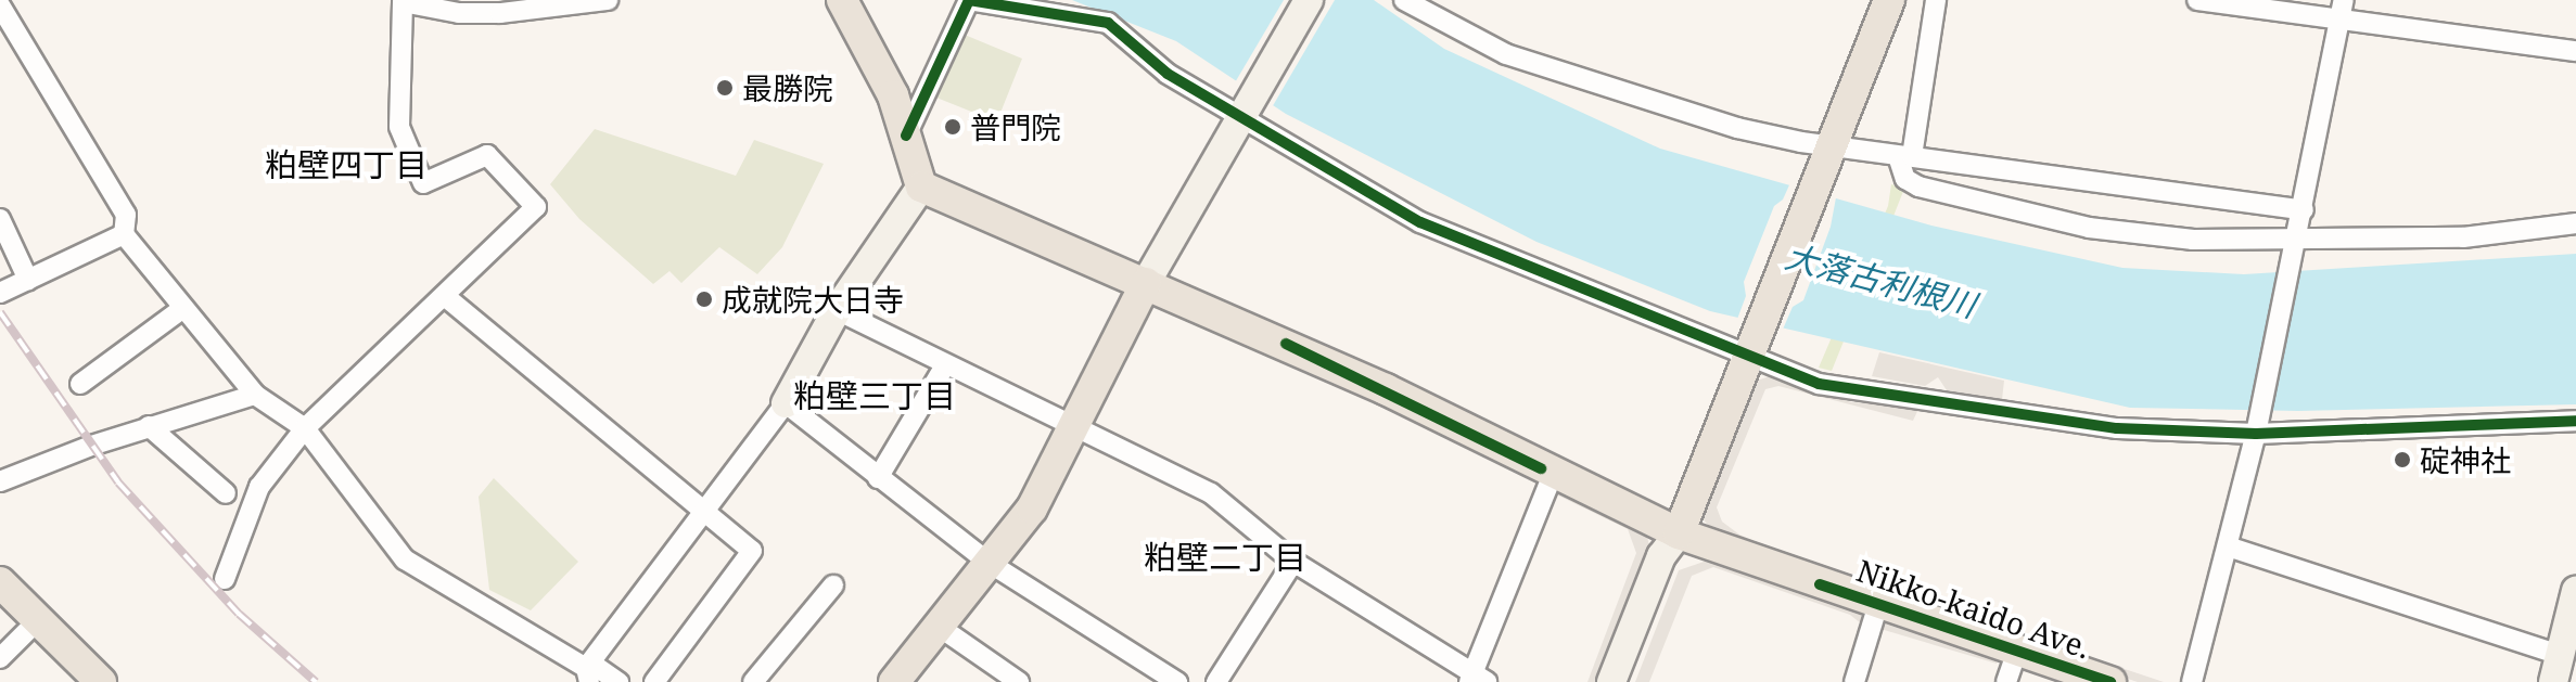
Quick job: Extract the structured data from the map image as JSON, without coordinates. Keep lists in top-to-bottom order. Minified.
{"streets":{"main road":["Nikko-kaido Ave."]},"districts":["粕壁四丁目","粕壁三丁目","粕壁二丁目"],"water":["大落古利根川"],"places":["最勝院","普門院","成就院大日寺","碇神社"]}
